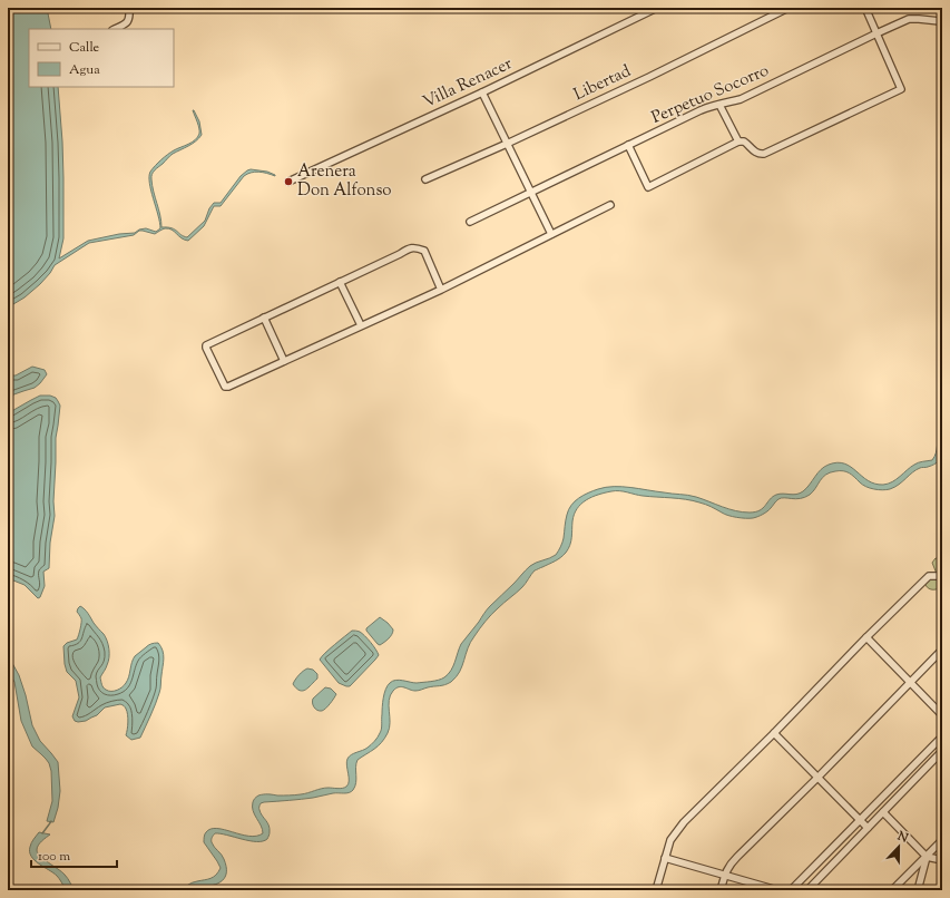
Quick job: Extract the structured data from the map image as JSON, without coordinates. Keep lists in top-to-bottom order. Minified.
{"streets":{"street":["Villa Renacer","Libertad","Perpetuo Socorro"]},"places":["Arenera Don Alfonso"],"legend":["Calle","Agua"],"scale_bar":"100 m","north":"top"}
